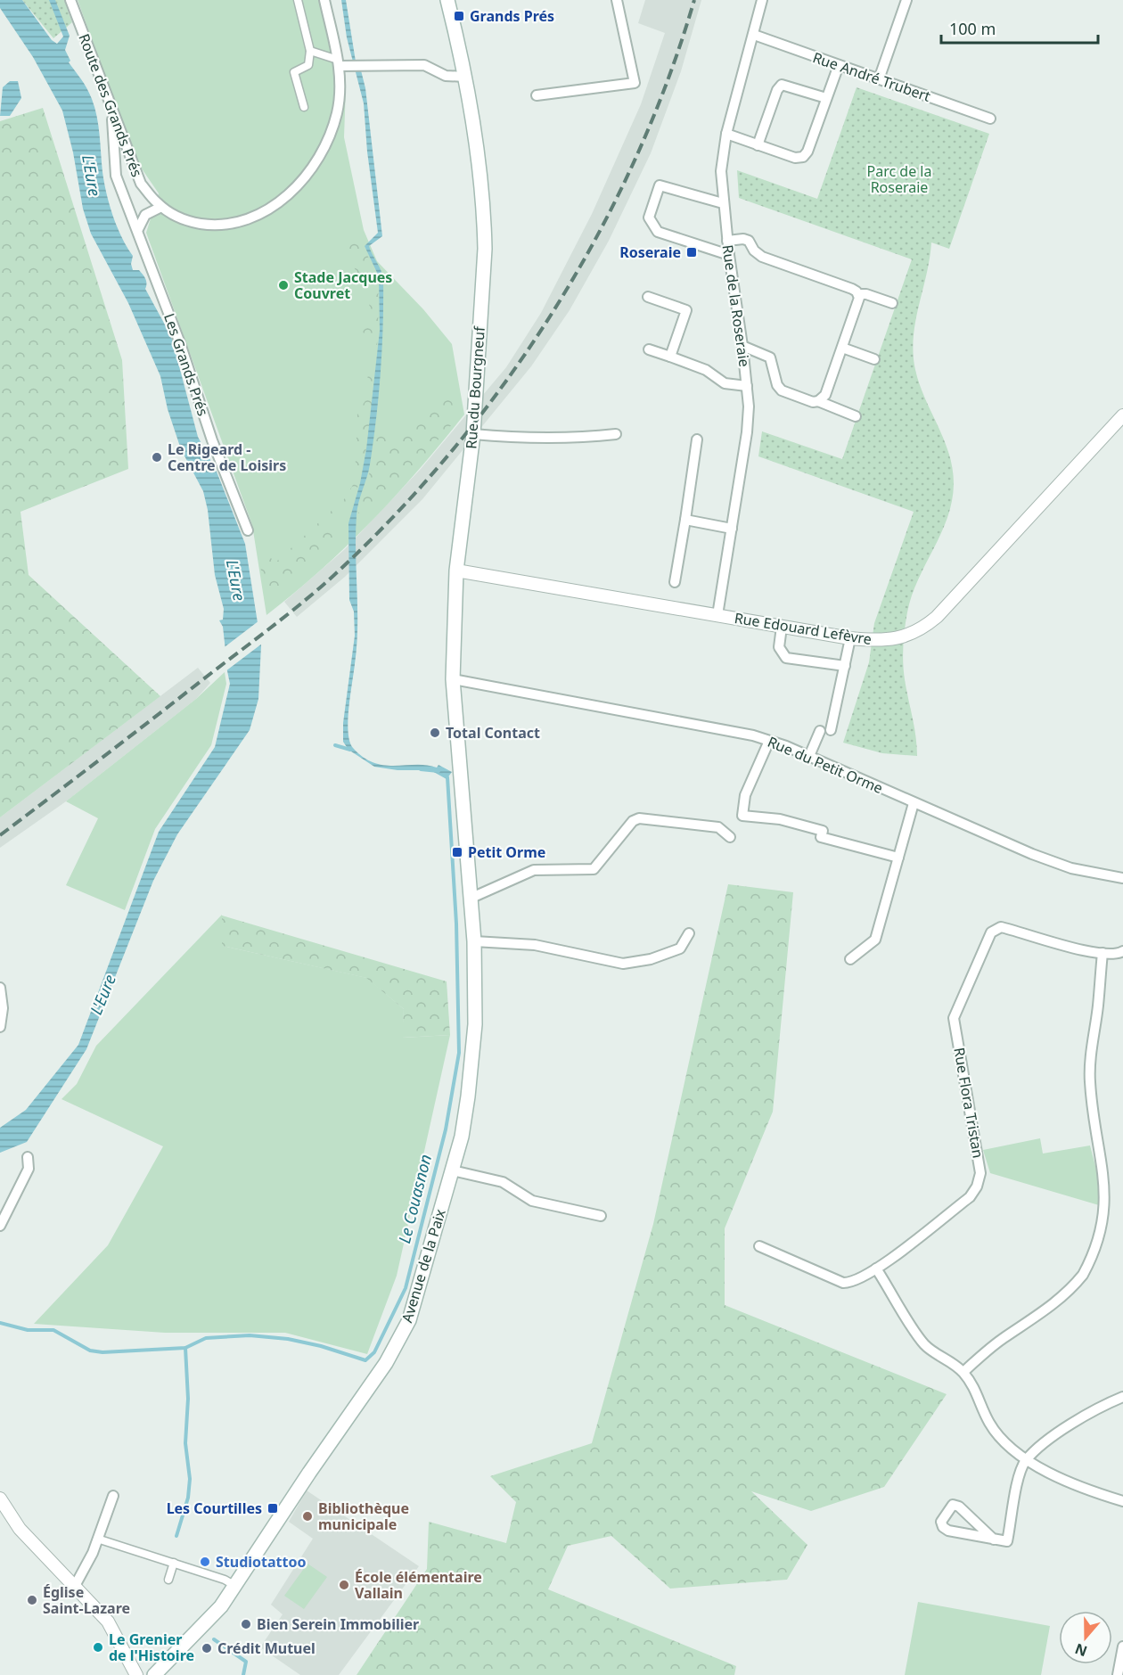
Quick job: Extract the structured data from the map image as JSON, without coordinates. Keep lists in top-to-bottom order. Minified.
{"streets":{"main road":["Rue du Bourgneuf","Avenue de la Paix"],"street":["Rue André Trubert","Route des Grands Prés","Rue de la Roseraie","Les Grands Prés","Rue Edouard Lefèvre","Rue du Petit Orme","Rue Flora Tristan"]},"crossings":[["Rue André Trubert","Rue de la Roseraie"],["Route des Grands Prés","Les Grands Prés"],["Rue de la Roseraie","Rue Edouard Lefèvre"],["Rue du Bourgneuf","Rue Edouard Lefèvre"],["Rue du Bourgneuf","Rue du Petit Orme"],["Rue du Bourgneuf","Avenue de la Paix"]],"water":["L'Eure","Le Couasnon"],"parks":["Parc de la Roseraie"],"places":{"transit":["Grands Prés","Roseraie","Petit Orme","Les Courtilles"],"other":["Stade Jacques Couvret","Le Rigeard - Centre de Loisirs","Total Contact","Bibliothèque municipale","Studiotattoo","École élémentaire Vallain","Église Saint-Lazare","Bien Serein Immobilier","Le Grenier de l'Histoire","Crédit Mutuel"]},"scale_bar":"100 m","north":"bottom"}
